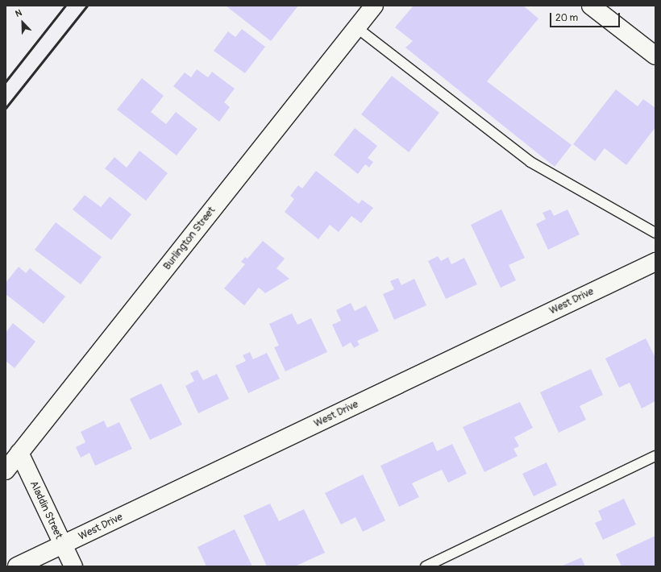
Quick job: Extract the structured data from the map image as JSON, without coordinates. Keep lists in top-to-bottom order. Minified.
{"streets":{"street":["Burlington Street","West Drive","Aladdin Street"]},"crossings":[["Burlington Street","Aladdin Street"],["West Drive","Aladdin Street"]],"scale_bar":"20 m","north":"top left"}
